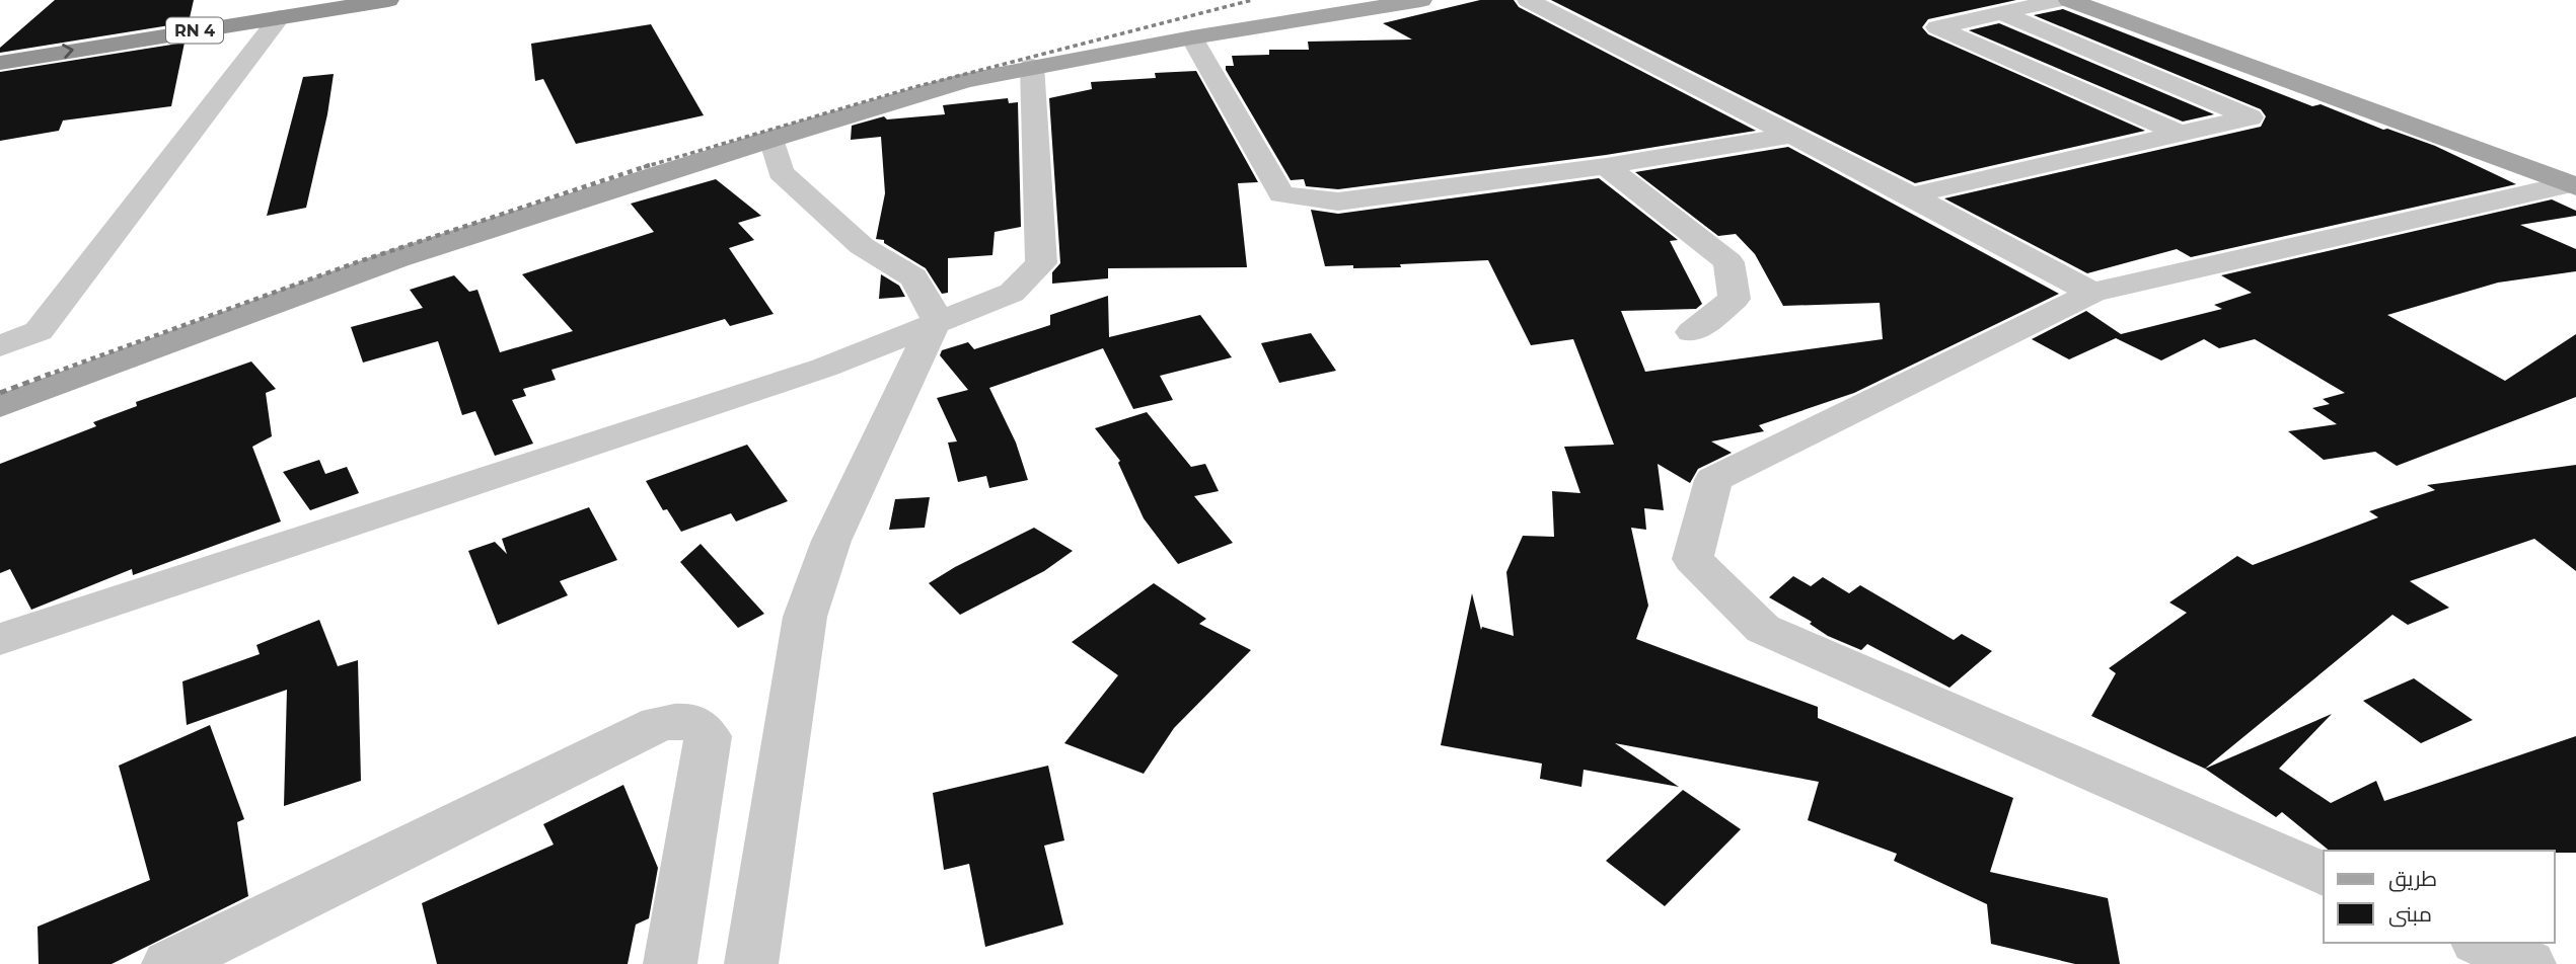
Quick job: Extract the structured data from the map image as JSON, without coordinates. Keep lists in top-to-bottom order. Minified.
{"streets":{"highway":["RN 4"]},"legend":["طريق","مبنى"]}
